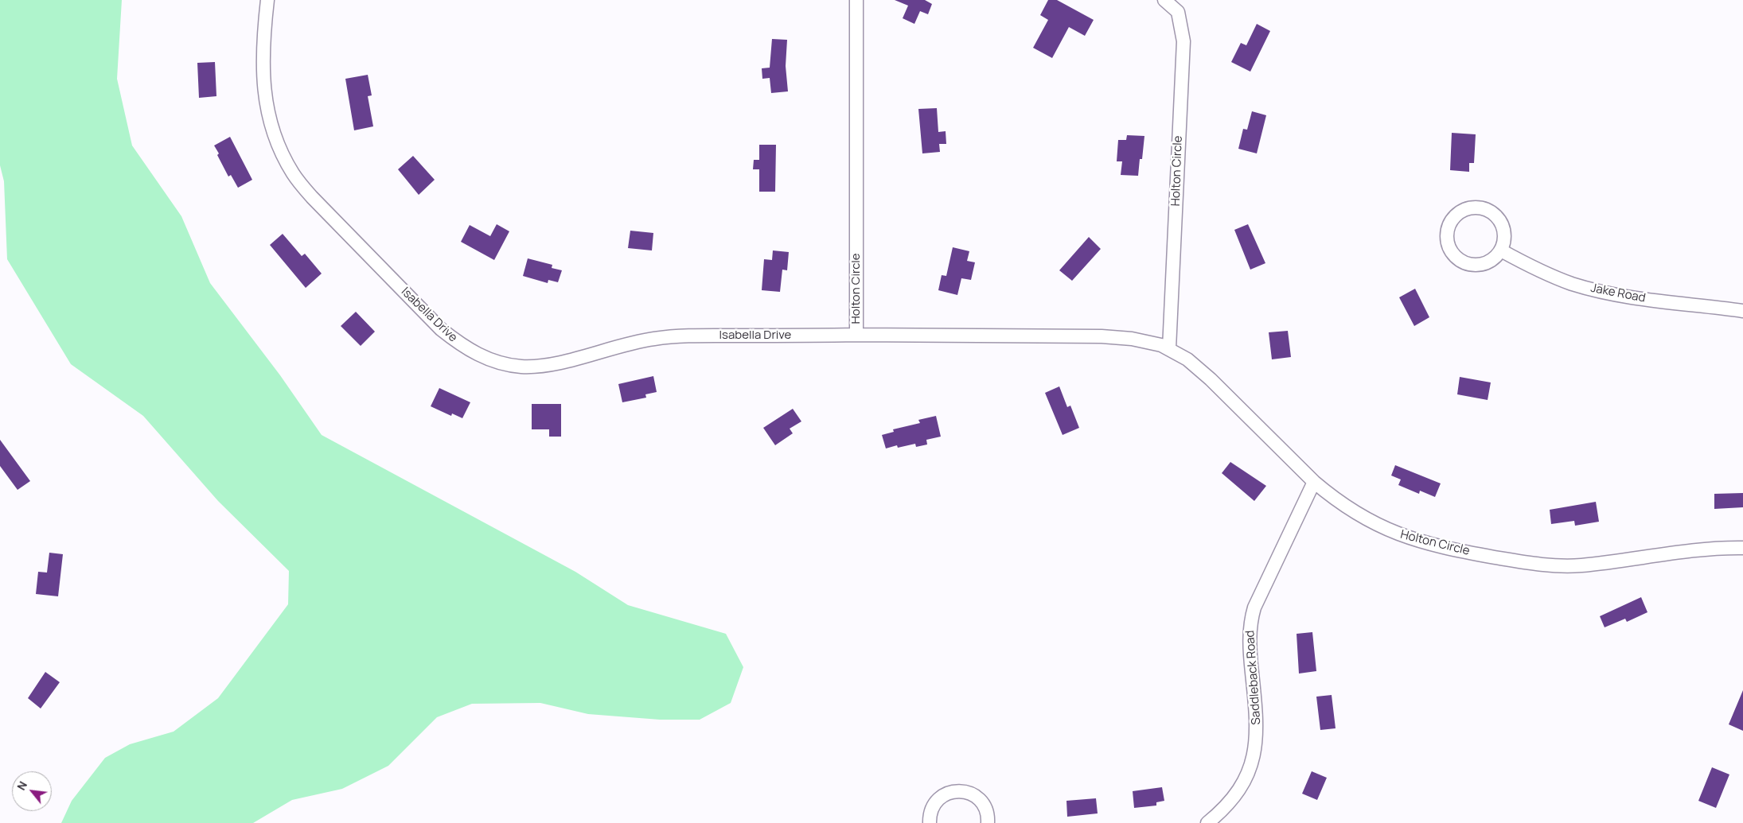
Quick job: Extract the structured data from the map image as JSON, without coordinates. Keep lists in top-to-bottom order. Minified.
{"streets":{"street":["Holton Circle","Jake Road","Isabella Drive","Saddleback Road"]},"crossings":[["Holton Circle","Isabella Drive"],["Holton Circle","Saddleback Road"]],"north":"top left"}
